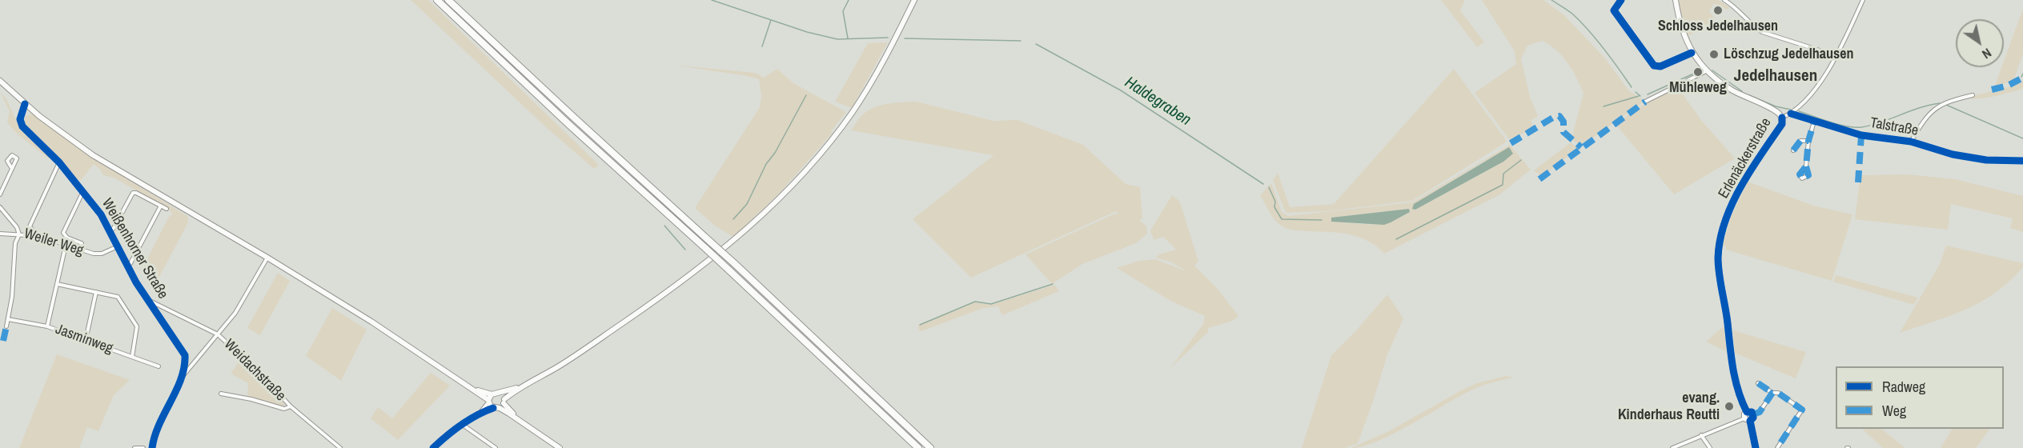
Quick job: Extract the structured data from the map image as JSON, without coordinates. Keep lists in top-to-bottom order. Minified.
{"streets":{"main road":["Erlenäckerstraße"],"street":["Talstraße","Weiler Weg","Weißenhorner Straße","Jasminweg","Weidachstraße"]},"crossings":[["Weiler Weg","Weißenhorner Straße"],["Weißenhorner Straße","Weidachstraße"]],"districts":["Jedelhausen"],"water":["Haldegraben"],"places":["Schloss Jedelhausen","Löschzug Jedelhausen","Mühleweg","evang. Kinderhaus Reutti"],"legend":["Radweg","Weg"],"north":"bottom right"}
